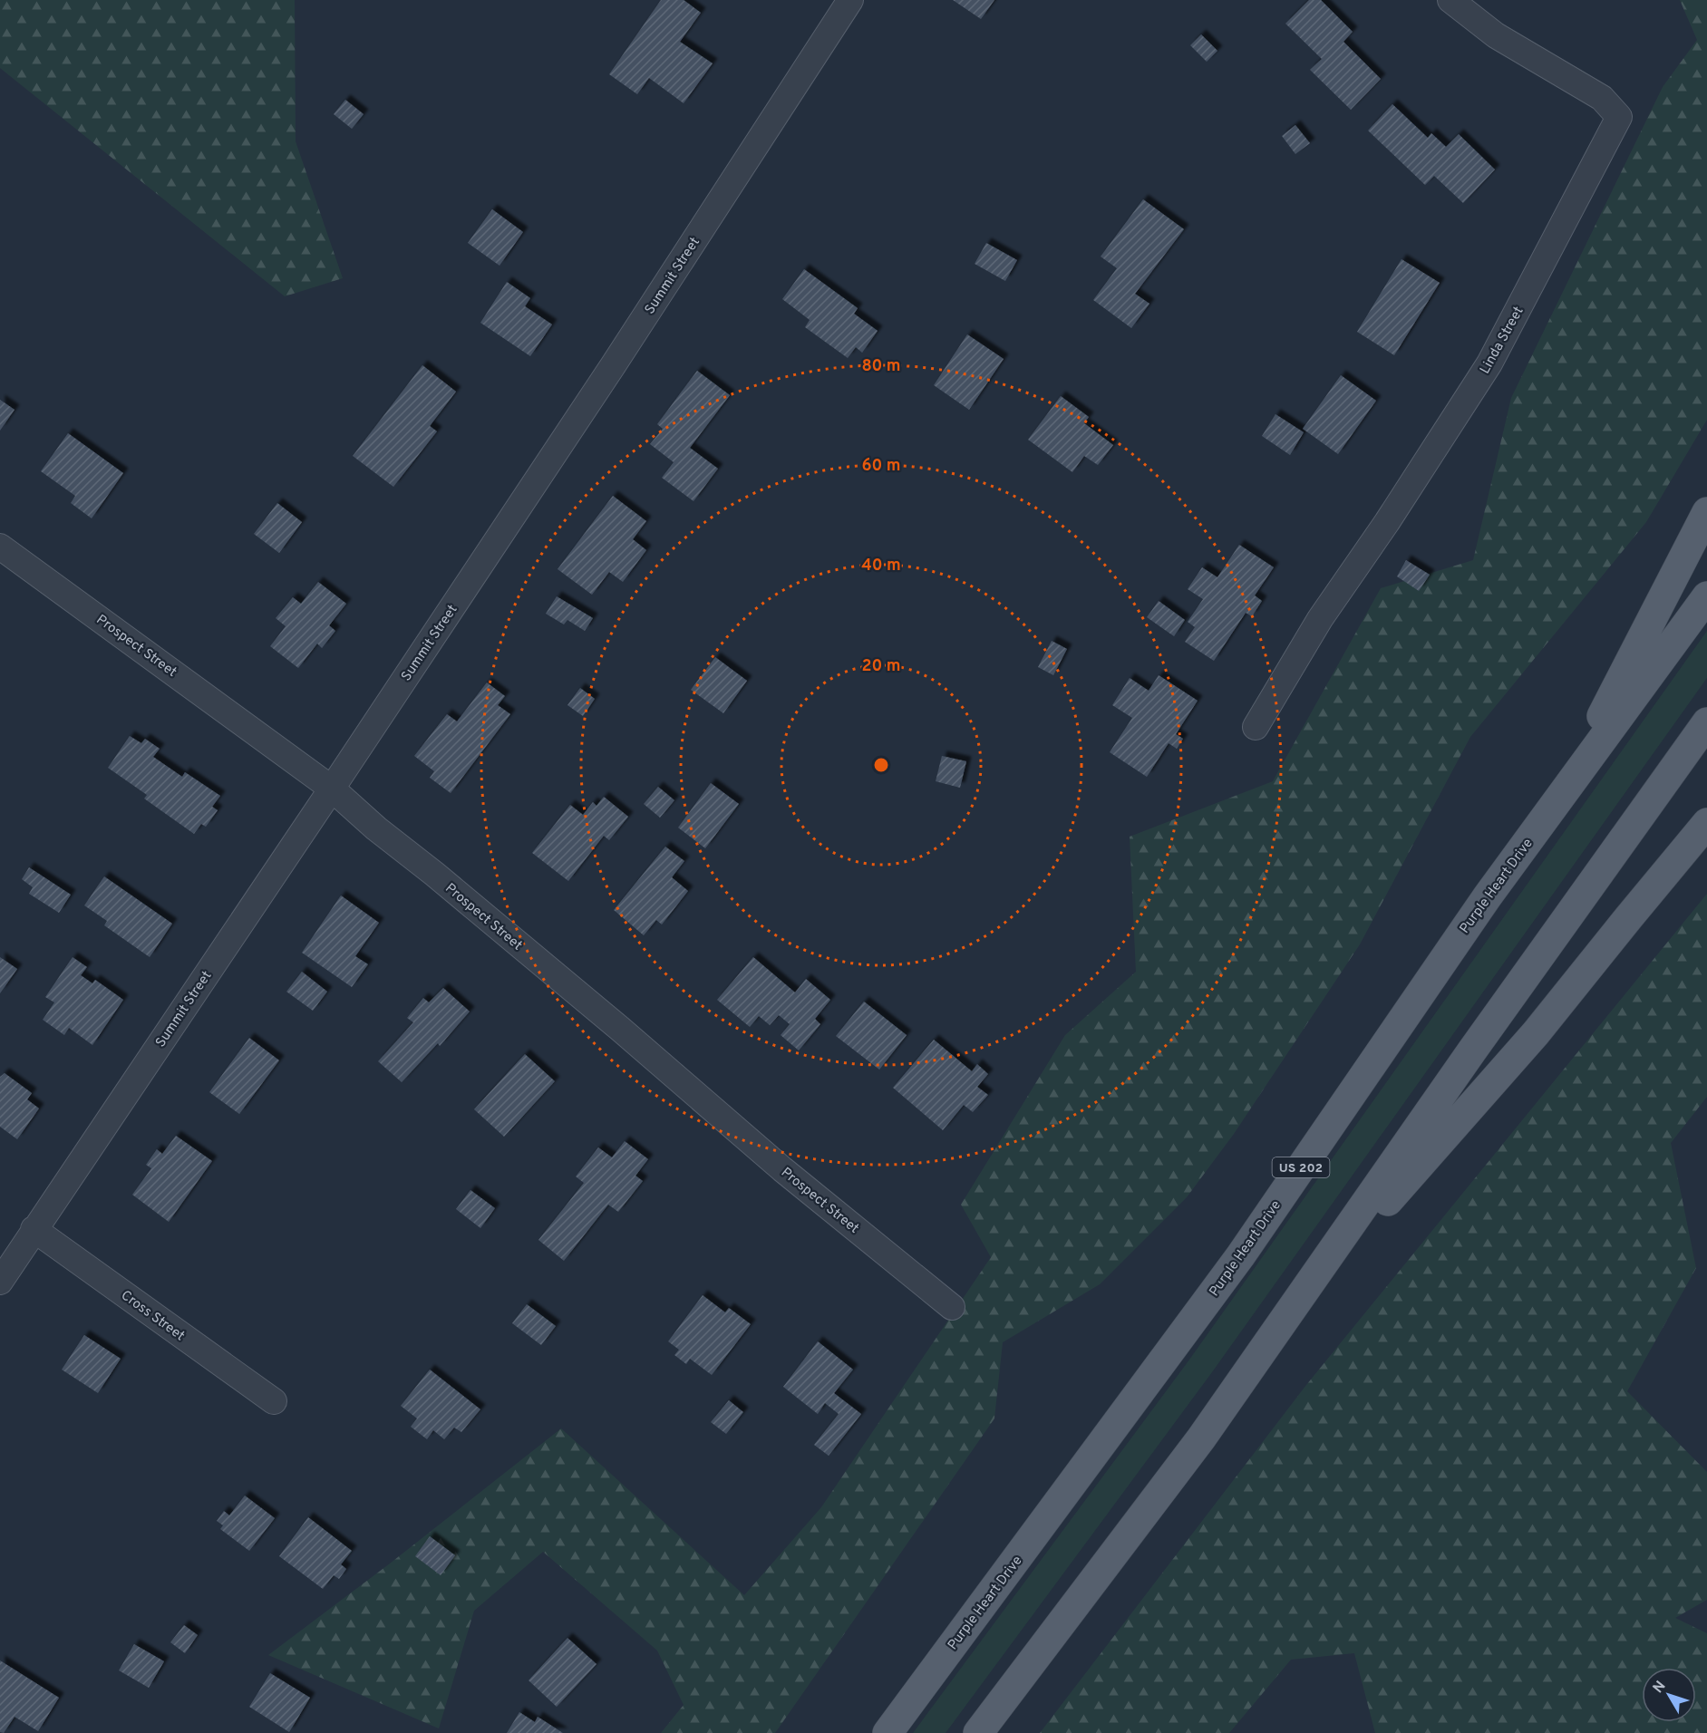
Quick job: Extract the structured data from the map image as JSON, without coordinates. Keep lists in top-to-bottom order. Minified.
{"streets":{"main road":["Purple Heart Drive","US 202"],"street":["Summit Street","Linda Street","Prospect Street","Cross Street"]},"crossings":[["Summit Street","Prospect Street"],["Summit Street","Cross Street"]],"north":"top left","rings":["80 m","60 m","40 m","20 m"]}
